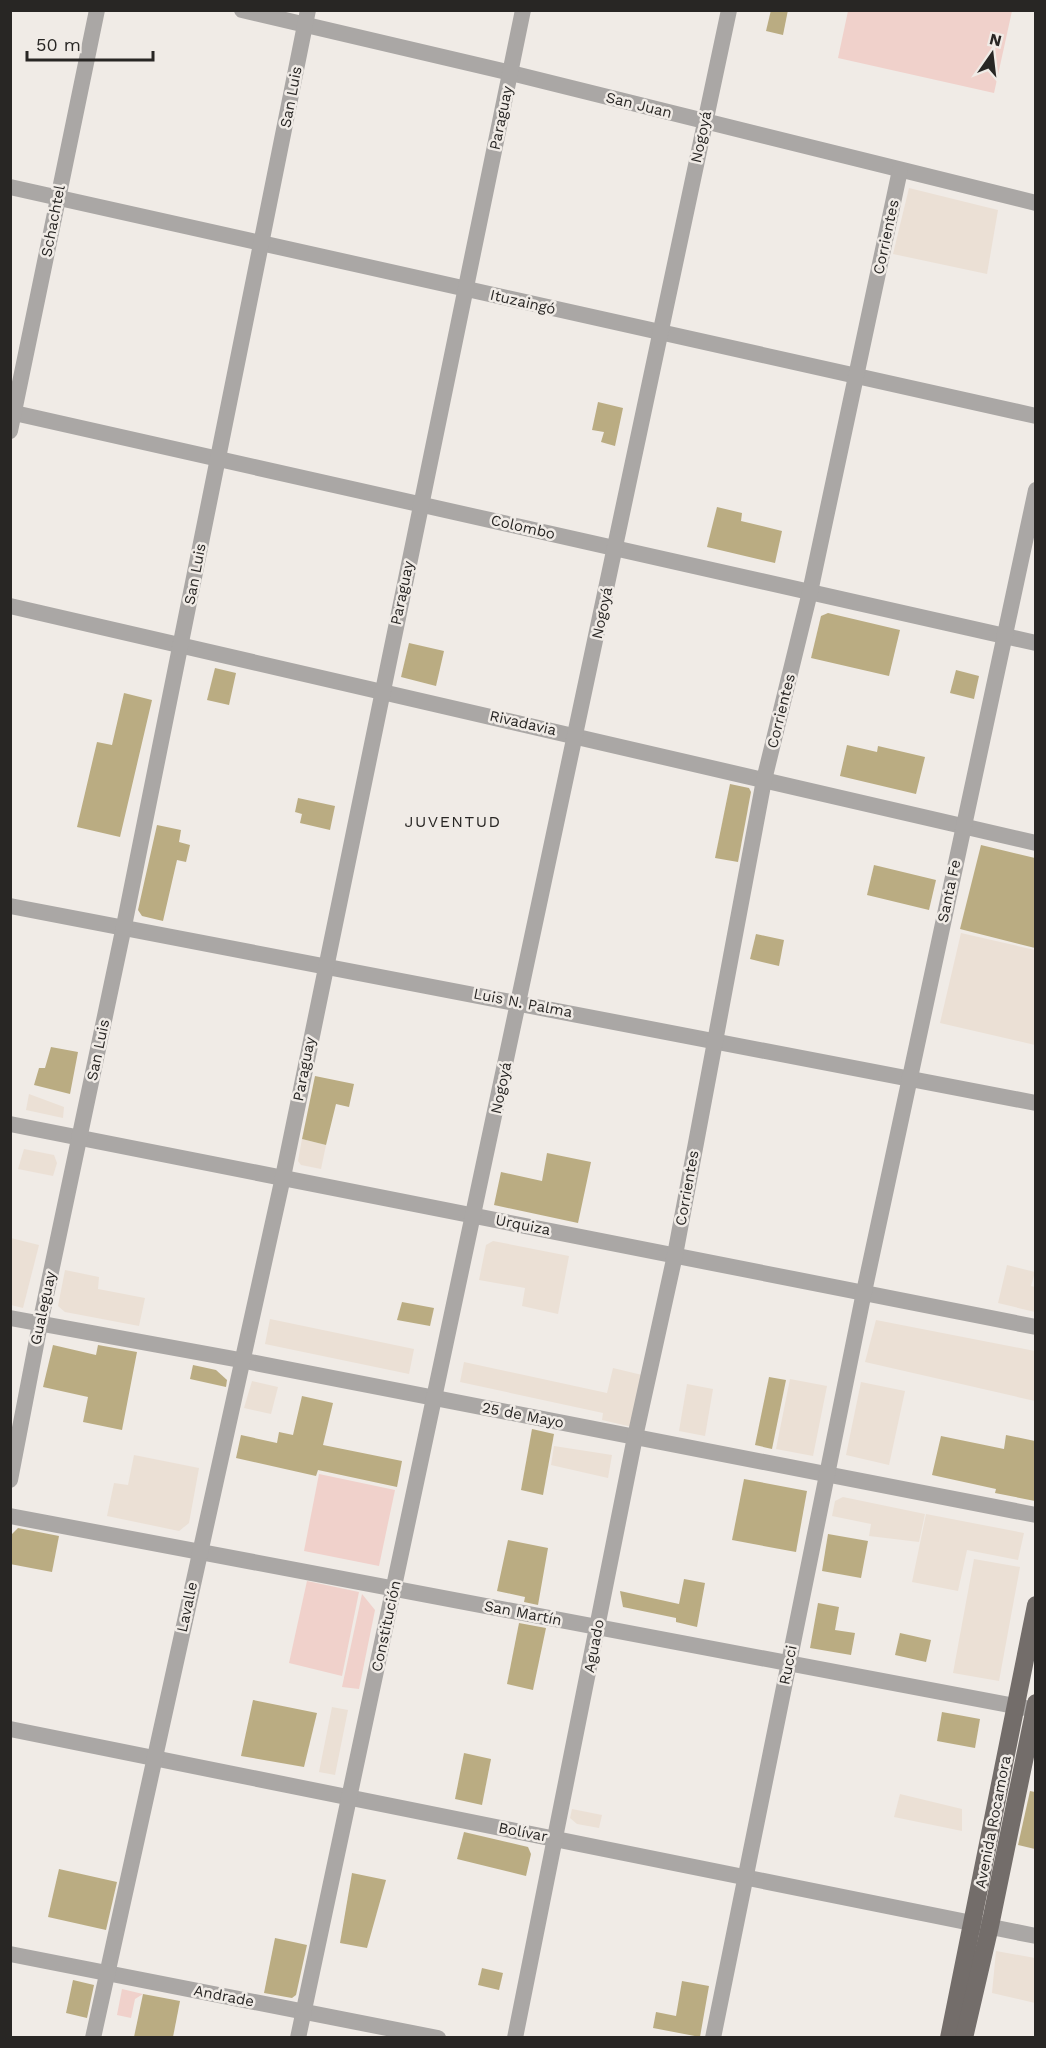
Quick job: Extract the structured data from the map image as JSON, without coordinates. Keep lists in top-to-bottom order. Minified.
{"streets":{"main road":["Avenida Rocamora"],"street":["San Luis","San Juan","Paraguay","Nogoyá","Schachtel","Corrientes","Ituzaingó","Colombo","Rivadavia","Santa Fe","Luis N. Palma","Urquiza","Gualeguay","25 de Mayo","Lavalle","San Martín","Constitución","Aguado","Rucci","Bolívar","Andrade"]},"crossings":[["San Luis","San Juan"],["San Luis","Ituzaingó"],["San Luis","Colombo"],["San Luis","Rivadavia"],["San Luis","Luis N. Palma"],["San Luis","Urquiza"],["San Luis","Gualeguay"],["San Juan","Paraguay"],["San Juan","Nogoyá"],["San Juan","Corrientes"],["Paraguay","Ituzaingó"],["Paraguay","Colombo"],["Paraguay","Rivadavia"],["Paraguay","Luis N. Palma"],["Paraguay","Urquiza"],["Paraguay","Lavalle"],["Nogoyá","Ituzaingó"],["Nogoyá","Colombo"],["Nogoyá","Rivadavia"],["Nogoyá","Luis N. Palma"],["Nogoyá","Urquiza"],["Nogoyá","Constitución"],["Schachtel","Ituzaingó"],["Schachtel","Colombo"],["Corrientes","Ituzaingó"],["Corrientes","Colombo"],["Corrientes","Rivadavia"],["Corrientes","Luis N. Palma"],["Corrientes","Urquiza"],["Corrientes","Aguado"],["Colombo","Santa Fe"],["Rivadavia","Santa Fe"],["Santa Fe","Luis N. Palma"],["Santa Fe","Urquiza"],["Santa Fe","Rucci"],["Urquiza","Gualeguay"],["Urquiza","Lavalle"],["Urquiza","Constitución"],["Urquiza","Aguado"],["Urquiza","Rucci"],["Gualeguay","25 de Mayo"],["25 de Mayo","Lavalle"],["25 de Mayo","Constitución"],["25 de Mayo","Aguado"],["25 de Mayo","Rucci"],["Lavalle","San Martín"],["Lavalle","Bolívar"],["Lavalle","Andrade"],["San Martín","Constitución"],["San Martín","Aguado"],["San Martín","Rucci"],["San Martín","Avenida Rocamora"],["Constitución","Bolívar"],["Constitución","Andrade"],["Aguado","Bolívar"],["Rucci","Bolívar"],["Avenida Rocamora","Bolívar"]],"districts":["JUVENTUD"],"scale_bar":"50 m","north":"top"}
